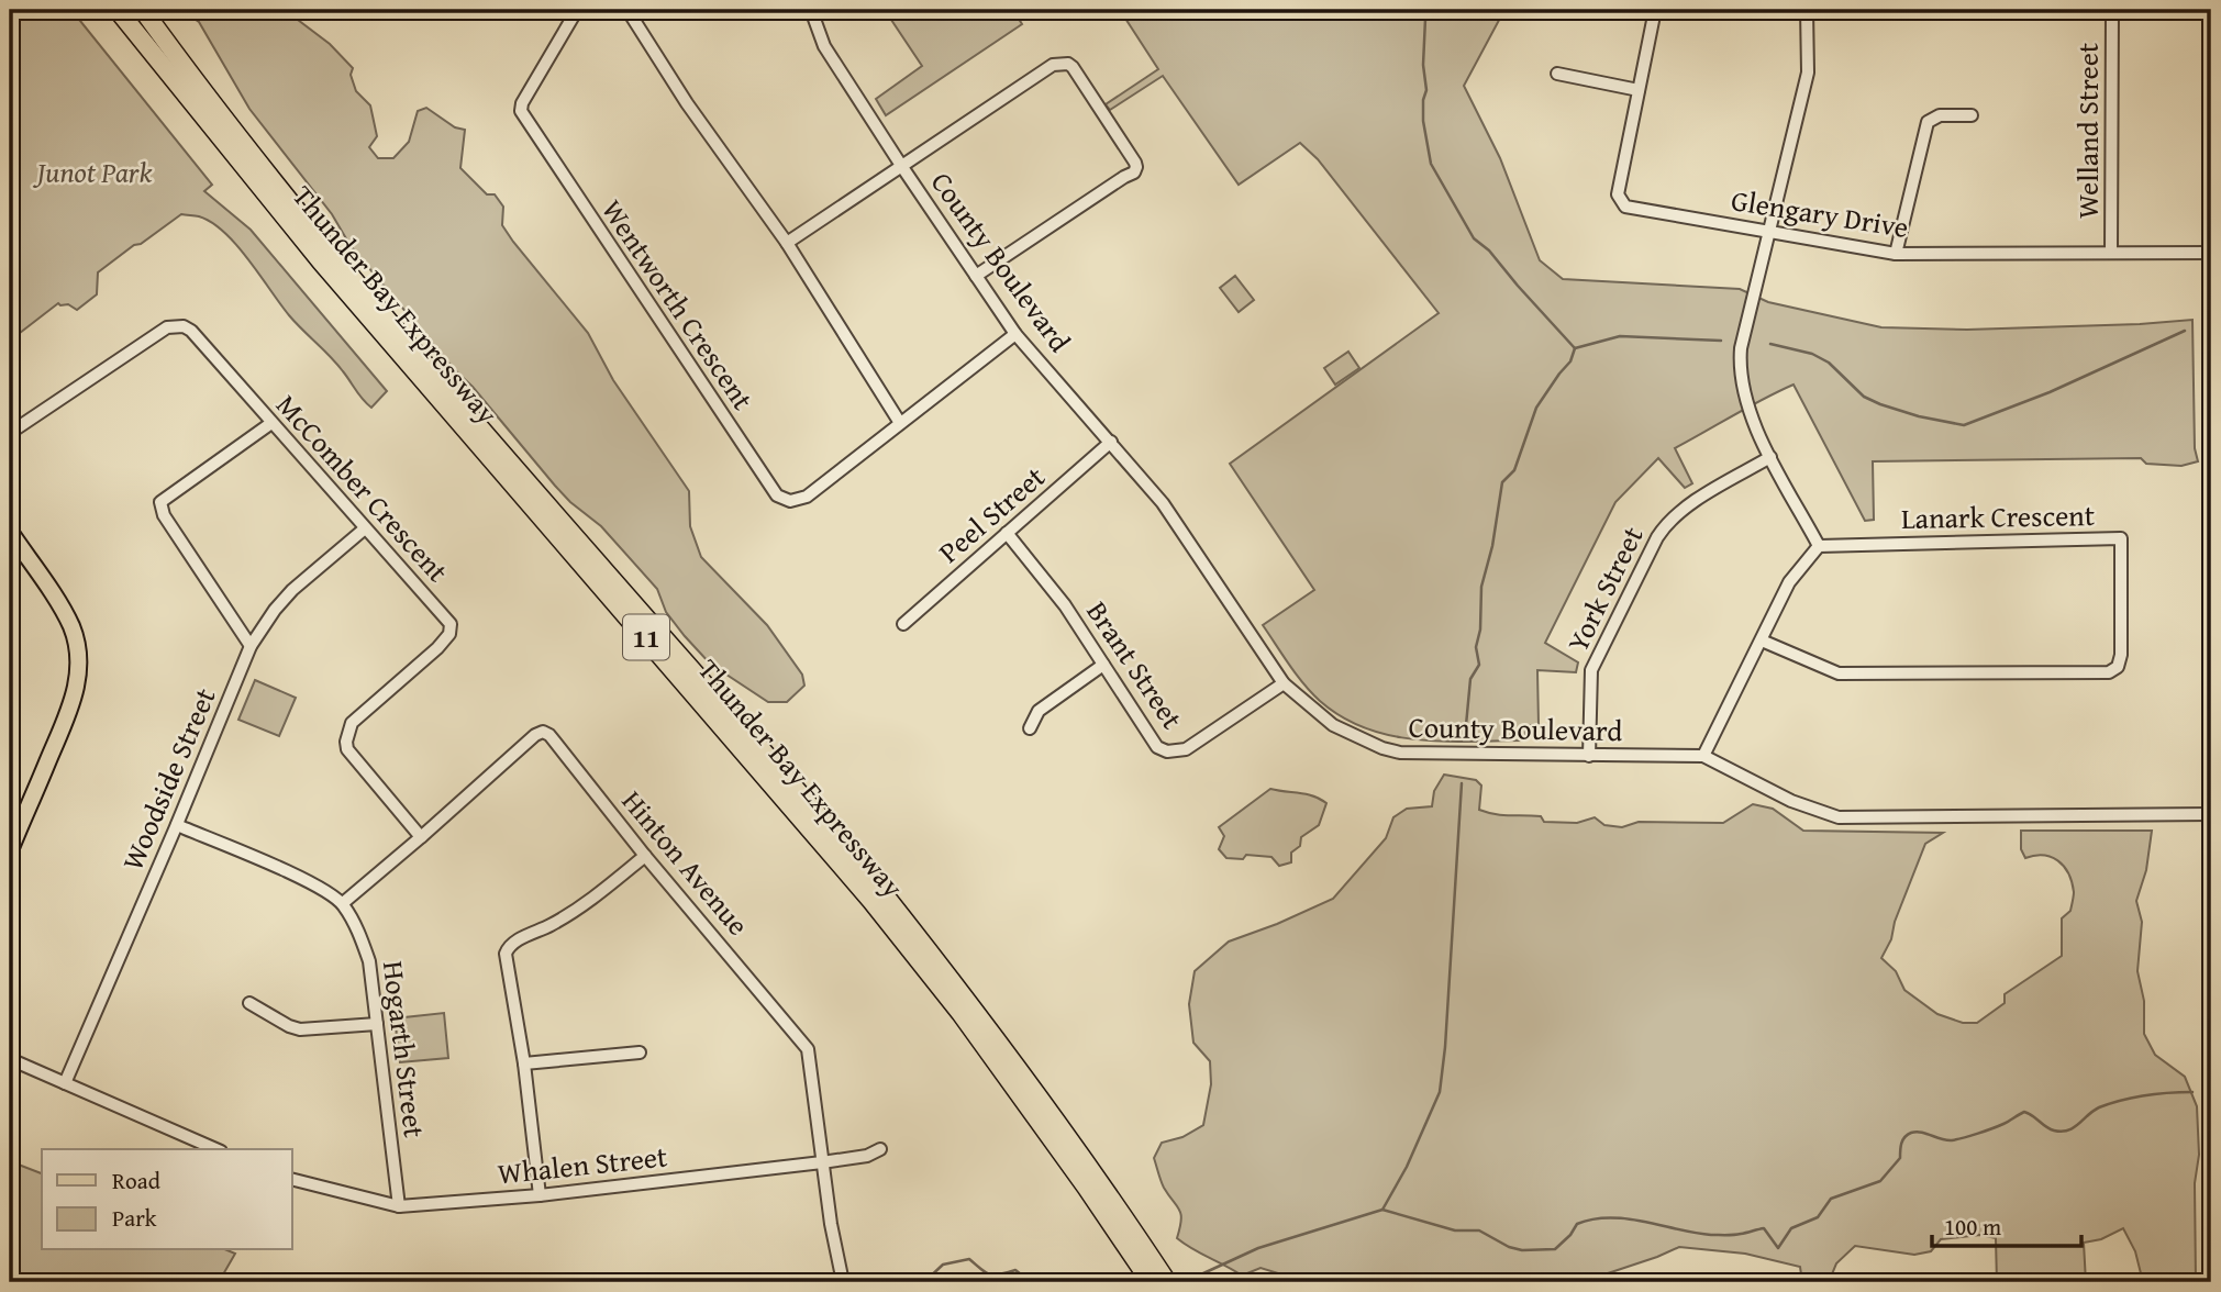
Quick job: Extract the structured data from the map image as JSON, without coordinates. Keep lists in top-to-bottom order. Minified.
{"streets":{"highway":["Thunder Bay Expressway","11"],"street":["Welland Street","Glengary Drive","County Boulevard","Wentworth Crescent","McComber Crescent","Peel Street","Lanark Crescent","York Street","Brant Street","Woodside Street","Hinton Avenue","Hogarth Street","Whalen Street"]},"crossings":[["Welland Street","Glengary Drive"],["County Boulevard","Wentworth Crescent"],["County Boulevard","Peel Street"],["County Boulevard","York Street"],["County Boulevard","Brant Street"],["McComber Crescent","Woodside Street"],["McComber Crescent","Hinton Avenue"],["Peel Street","Brant Street"],["Hinton Avenue","Hogarth Street"],["Hinton Avenue","Whalen Street"],["Hogarth Street","Whalen Street"]],"parks":["Junot Park"],"legend":["Road","Park"],"scale_bar":"100 m"}
